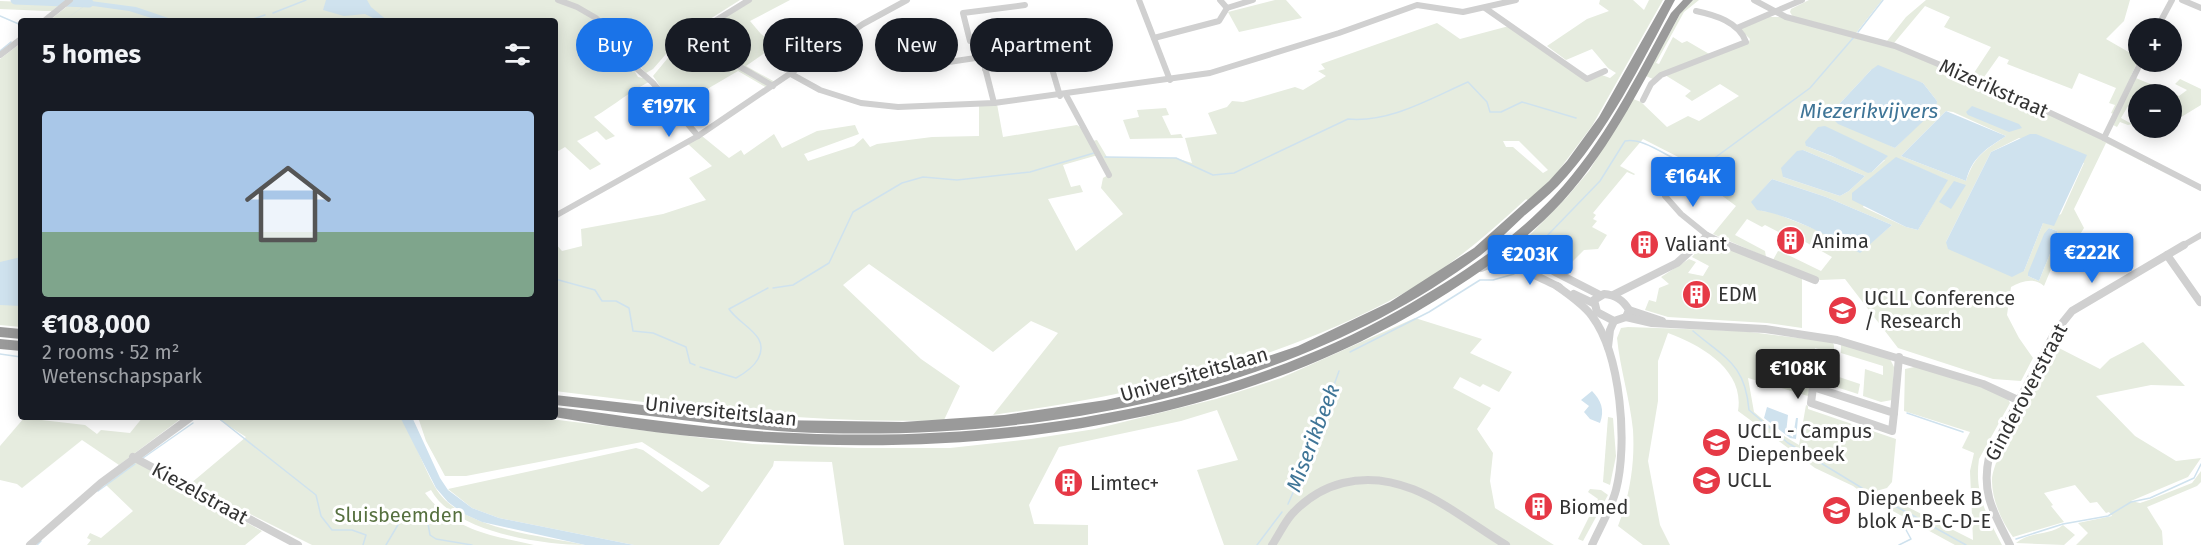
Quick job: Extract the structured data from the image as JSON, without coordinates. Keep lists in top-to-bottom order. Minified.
{"streets":{"highway":["Universiteitslaan"],"street":["Mizerikstraat","Ginderoverstraat","Kiezelstraat"]},"water":["Miezerikvijvers","Miserikbeek"],"parks":["Sluisbeemden"],"places":{"building":["Anima","Valiant","EDM","Limtec+","Biomed"],"school or university":["UCLL Conference / Research","UCLL - Campus Diepenbeek","UCLL","Diepenbeek B blok A-B-C-D-E"]},"page":{"map_buttons":["+","−"],"chip":["Buy","Rent","Filters","New","Apartment"],"heading":"5 homes","price":["€197K","€164K","€222K","€203K","€108K"],"list":[{"name":"€108,000","note":"2 rooms · 52 m² · Wetenschapspark"}]}}
